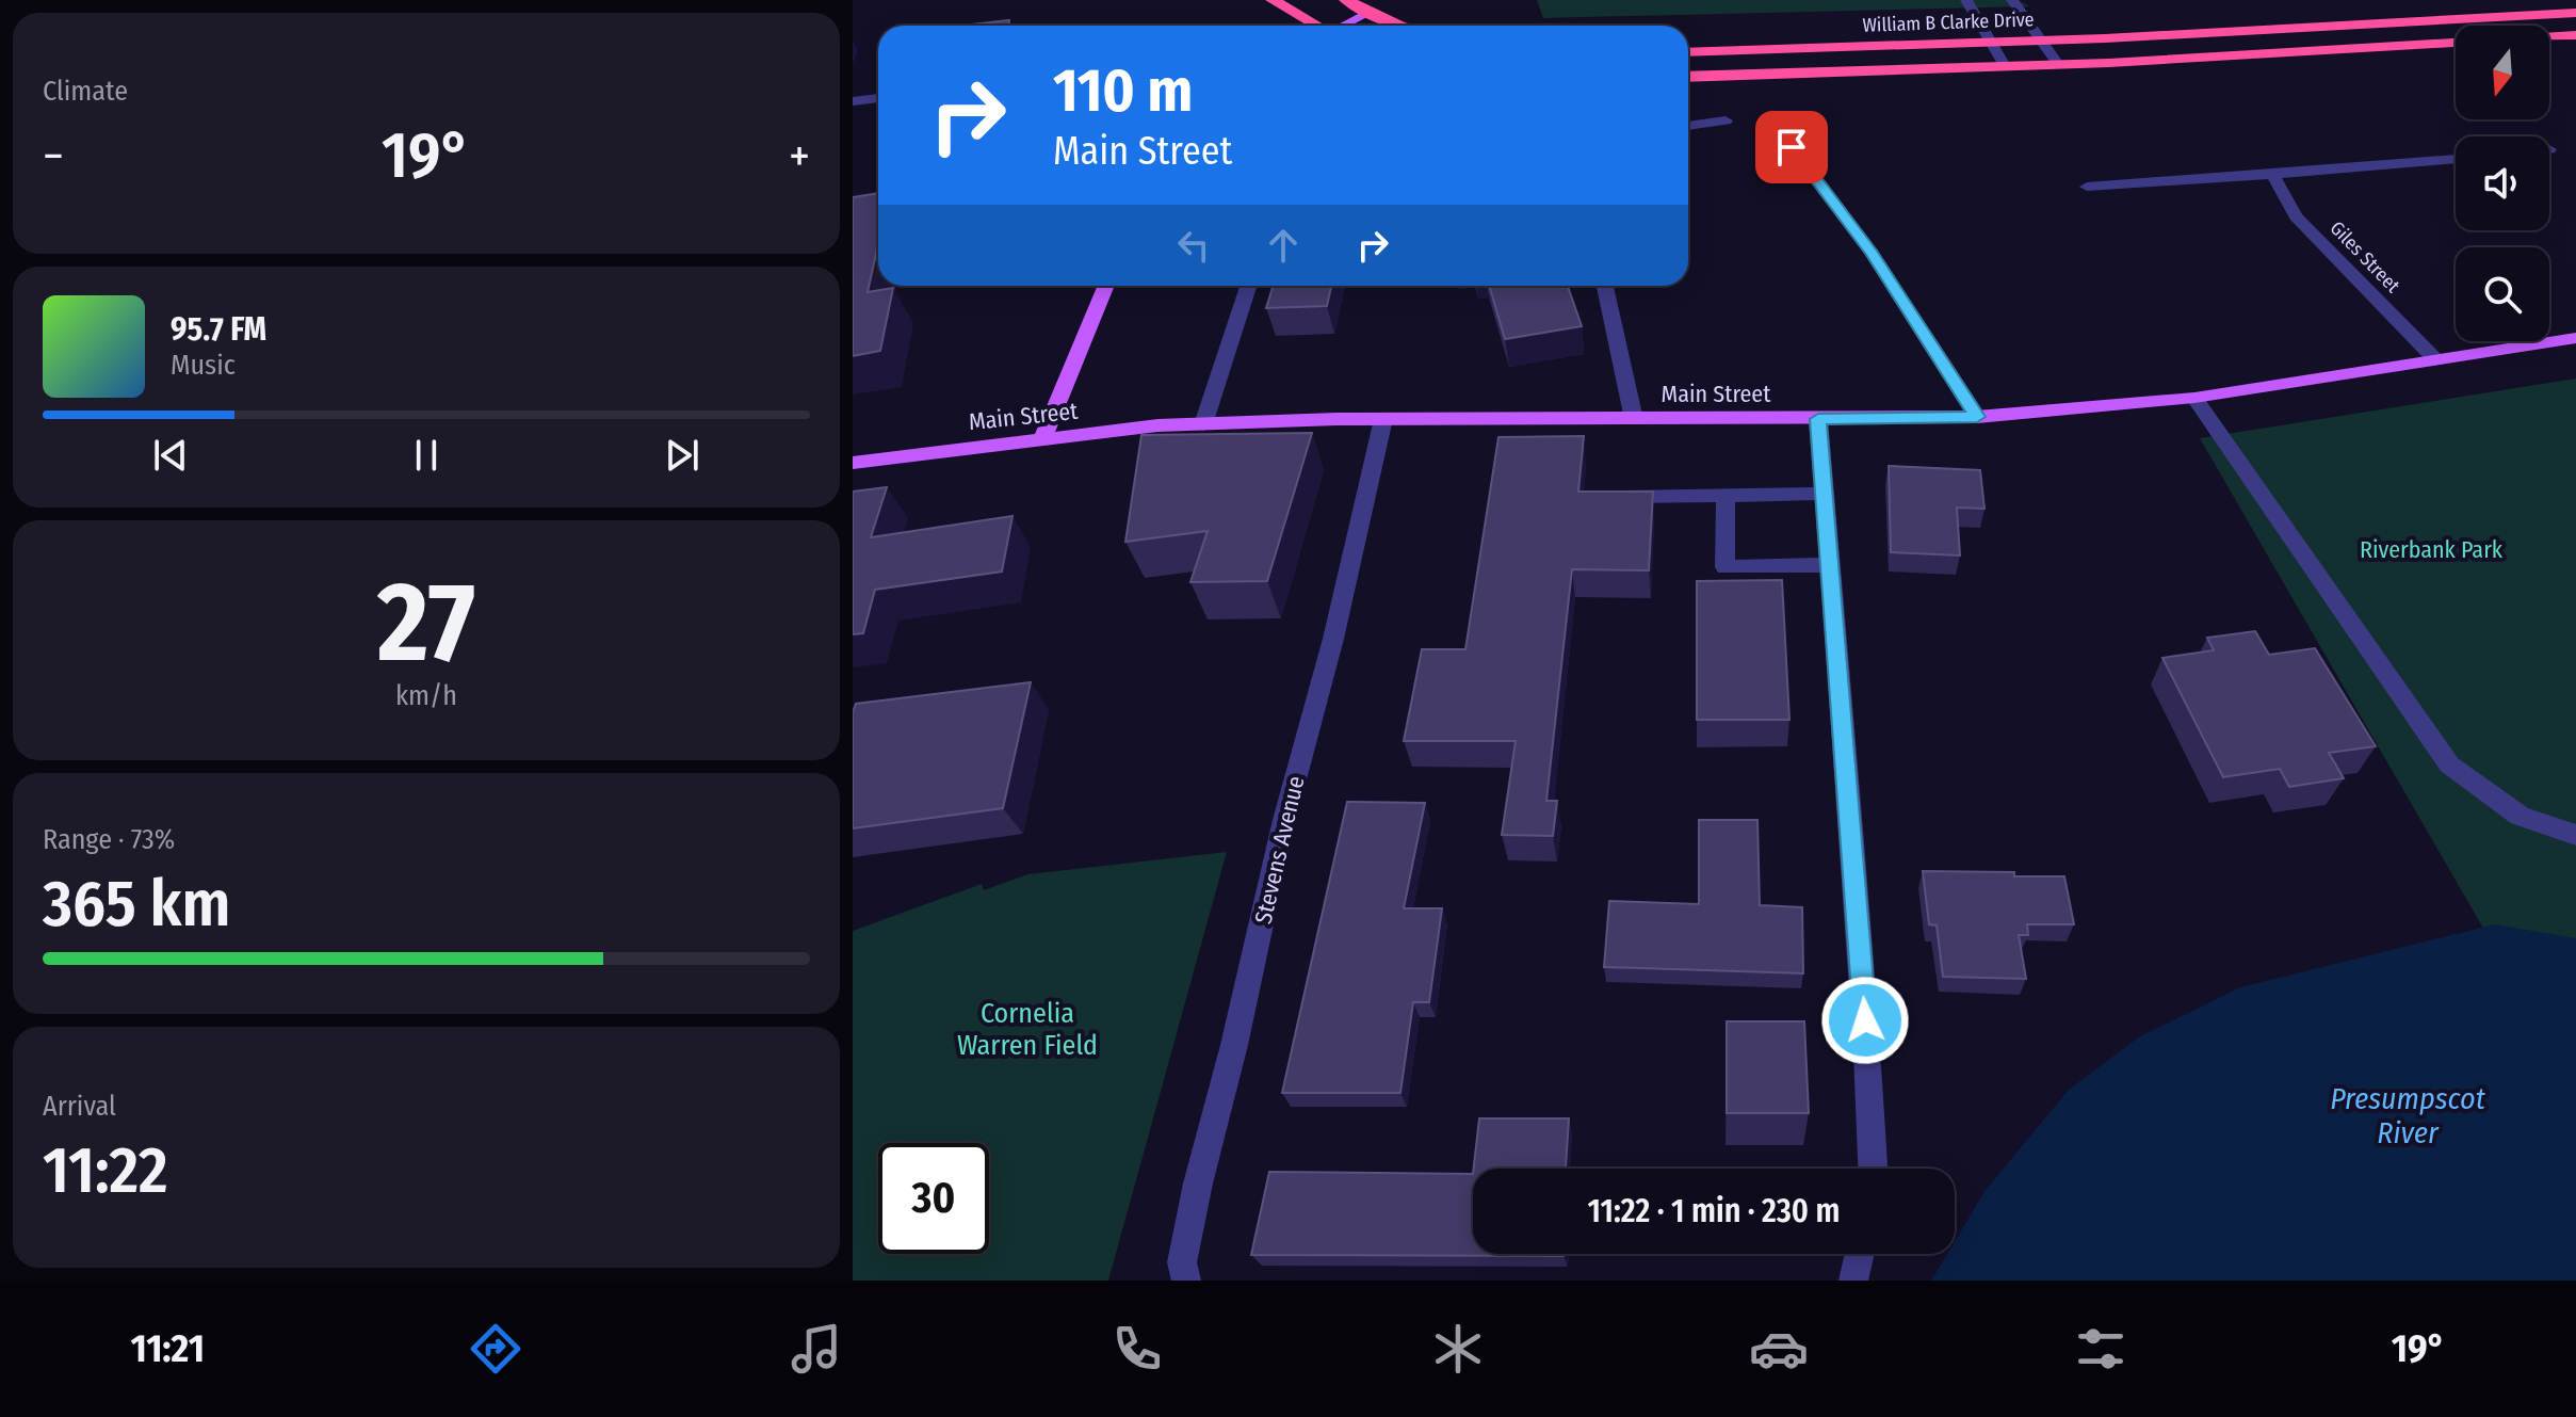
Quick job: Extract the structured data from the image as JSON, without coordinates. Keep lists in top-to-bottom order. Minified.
{"streets":{"highway":["William B Clarke Drive"],"main road":["Main Street"],"street":["Giles Street","Stevens Avenue"]},"crossings":[["Giles Street","Main Street"],["Main Street","Stevens Avenue"]],"water":["Presumpscot River"],"parks":["Riverbank Park","Cornelia Warren Field"],"north":"bottom","page":{"tile":["Climate",["27","km/h"],["Range · 73%","365 km"],["Arrival","11:22"]],"turn":["110 m","Main Street"],"heat":["−","19°","+"],"song":["95.7 FM","Music"],"limit":"30","trip":"11:22 · 1 min · 230 m","tabs":["11:21","19°"]}}
